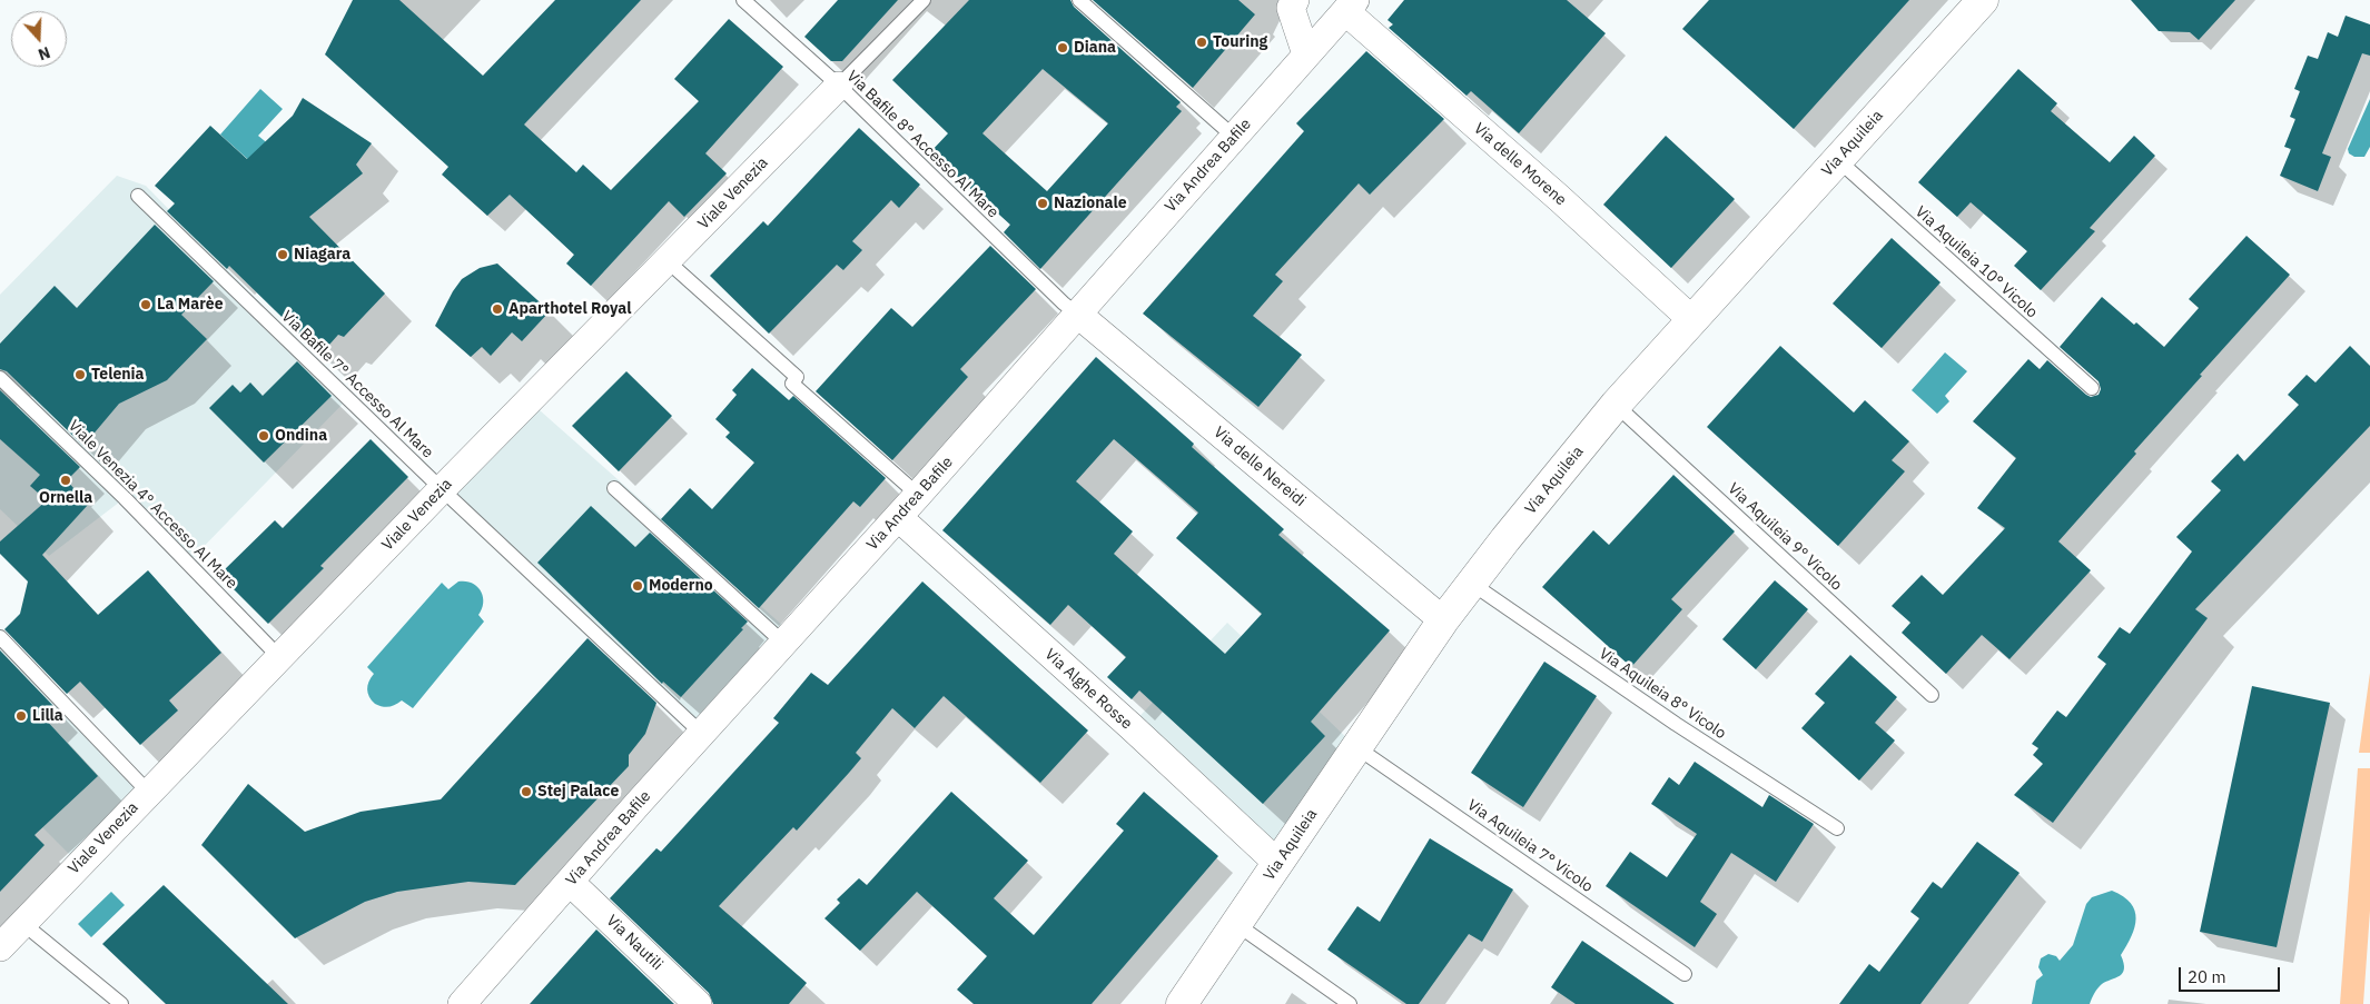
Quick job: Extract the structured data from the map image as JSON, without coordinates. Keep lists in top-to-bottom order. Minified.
{"streets":{"street":["Via Aquileia","Via delle Morene","Via Andrea Bafile","Viale Venezia","Via delle Nereidi","Via Alghe Rosse","Via Nautili"],"lane":["Via Bafile 8° Accesso Al Mare","Via Aquileia 10° Vicolo","Via Bafile 7° Accesso Al Mare","Viale Venezia 4° Accesso Al Mare","Via Aquileia 9° Vicolo","Via Aquileia 8° Vicolo","Via Aquileia 7° Vicolo"]},"crossings":[["Via Aquileia","Via delle Morene"],["Via Aquileia","Via Aquileia 10° Vicolo"],["Via Aquileia","Via delle Nereidi"],["Via Aquileia","Via Aquileia 9° Vicolo"],["Via Aquileia","Via Alghe Rosse"],["Via Aquileia","Via Aquileia 8° Vicolo"],["Via Aquileia","Via Aquileia 7° Vicolo"],["Via Bafile 8° Accesso Al Mare","Via Andrea Bafile"],["Via Bafile 8° Accesso Al Mare","Viale Venezia"],["Via Bafile 8° Accesso Al Mare","Via delle Nereidi"],["Via delle Morene","Via Andrea Bafile"],["Via Andrea Bafile","Via Bafile 7° Accesso Al Mare"],["Via Andrea Bafile","Via delle Nereidi"],["Via Andrea Bafile","Via Alghe Rosse"],["Via Andrea Bafile","Via Nautili"],["Viale Venezia","Via Bafile 7° Accesso Al Mare"],["Viale Venezia","Viale Venezia 4° Accesso Al Mare"]],"places":["Touring","Diana","Nazionale","Niagara","La Marèe","Aparthotel Royal","Telenia","Ondina","Ornella","Moderno","Lilla","Stej Palace"],"scale_bar":"20 m","north":"bottom"}
